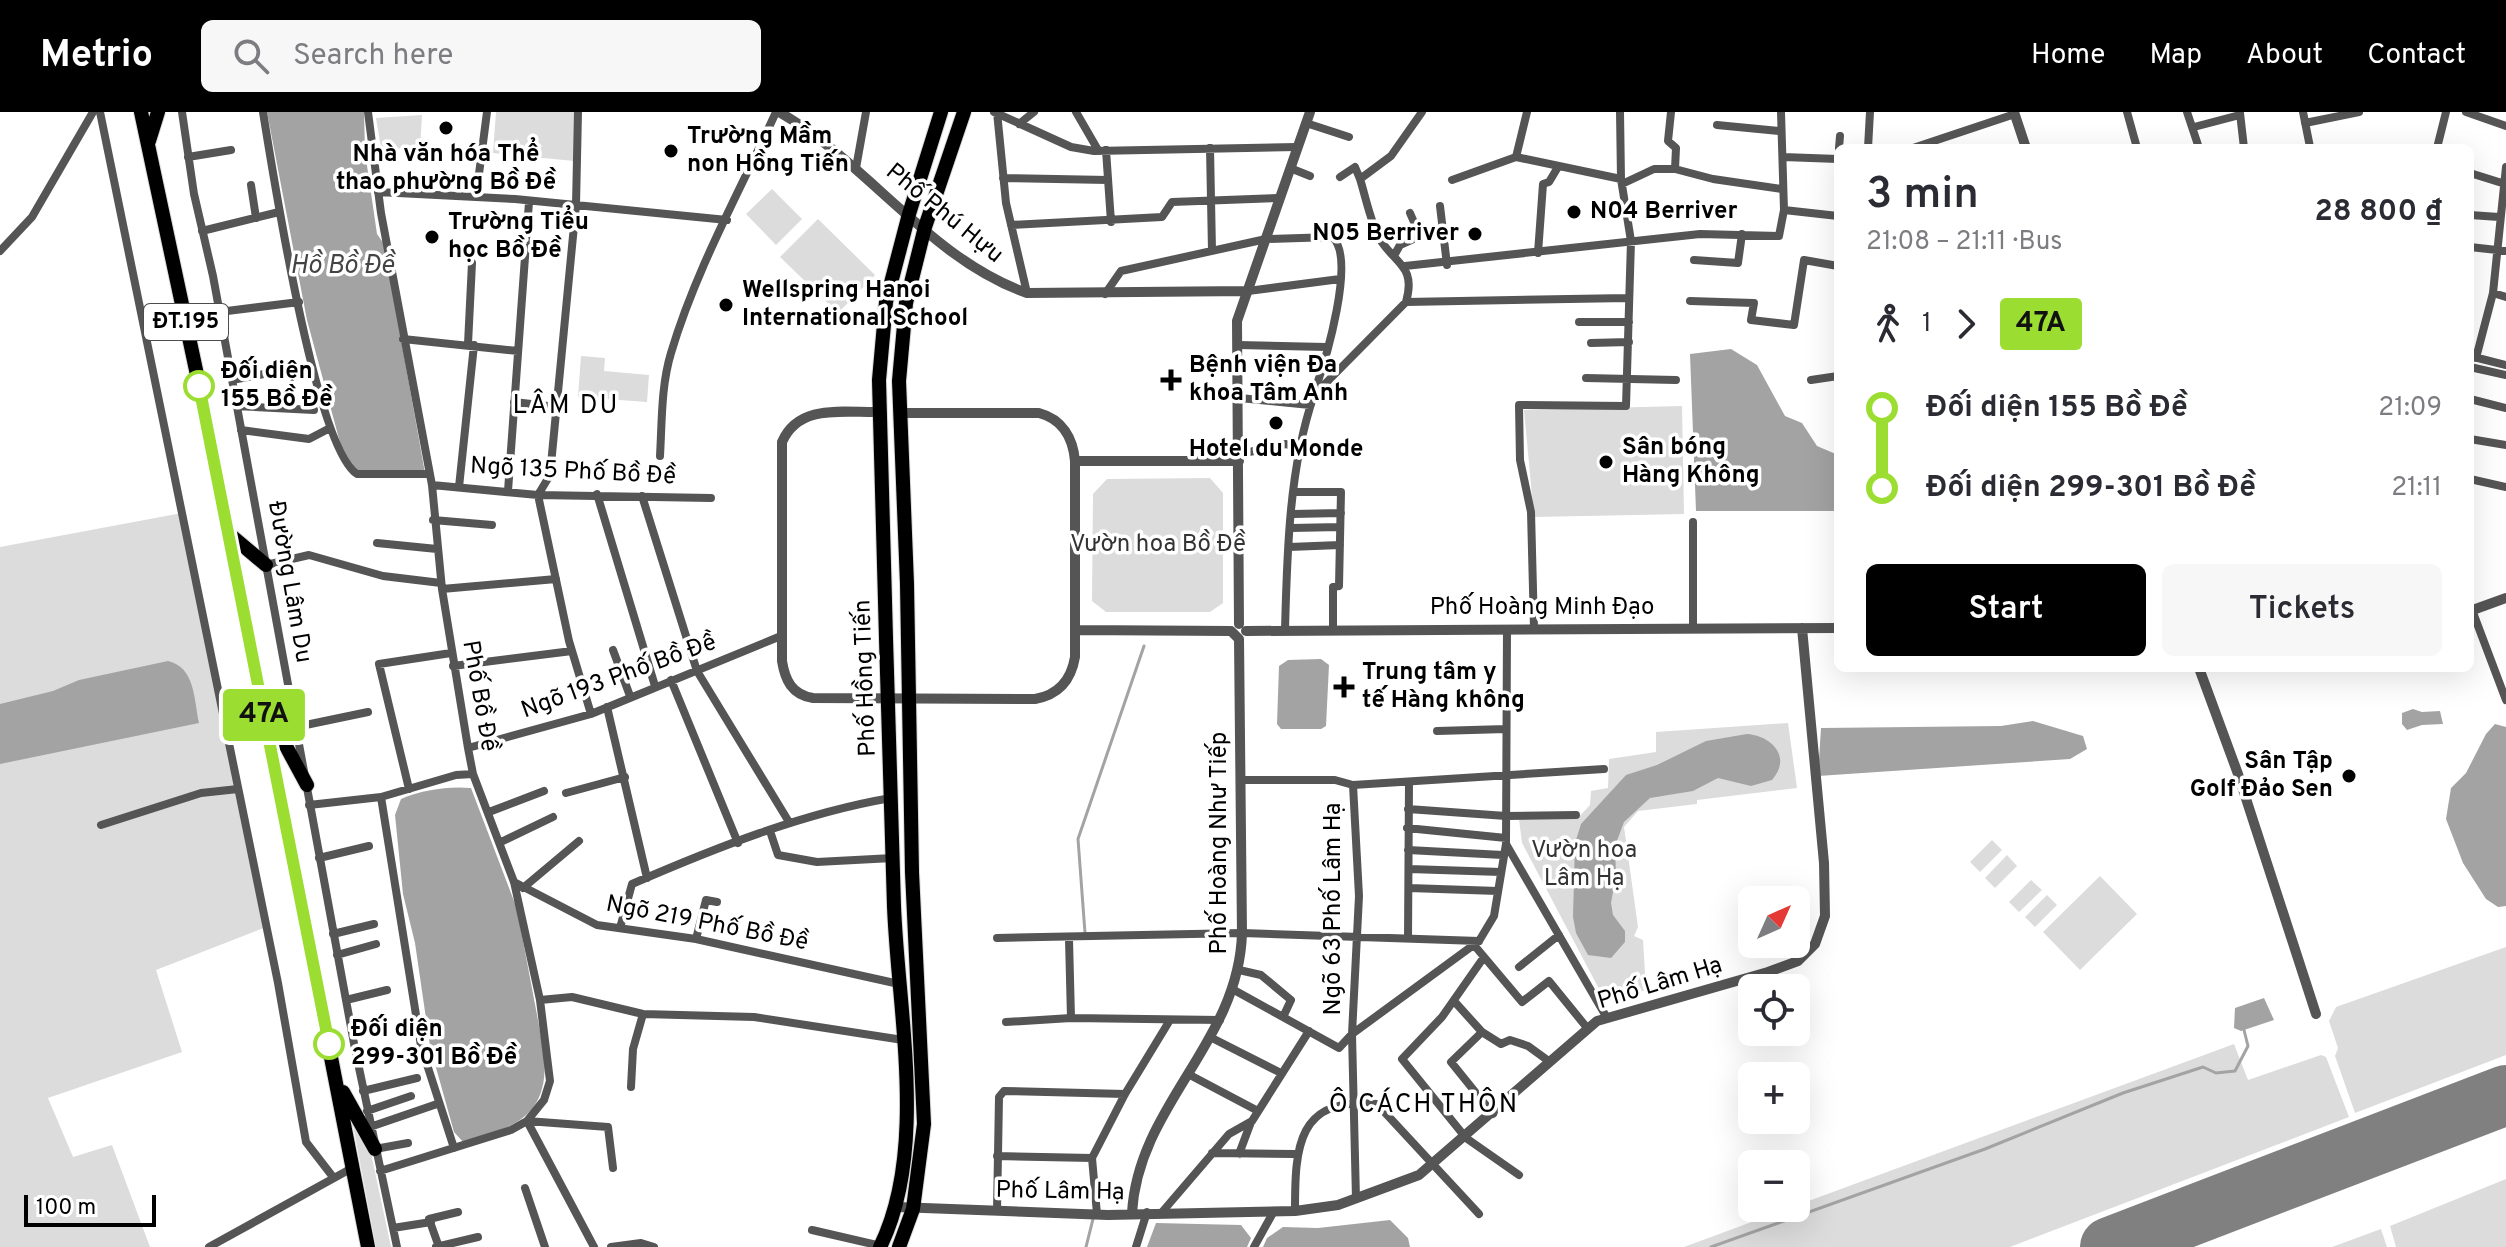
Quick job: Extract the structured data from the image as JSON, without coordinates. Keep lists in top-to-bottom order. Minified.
{"streets":{"main road":["ĐT.195","Phố Hồng Tiến"],"street":["Phố Phú Hựu","Ngõ 135 Phố Bồ Đề","Đường Lâm Du","Phố Hoàng Minh Đạo","Ngõ 193 Phố Bồ Đề","Phố Bồ Đề","Phố Hoàng Như Tiếp","Ngõ 63 Phố Lâm Hạ","Ngõ 219 Phố Bồ Đề","Phố Lâm Hạ"]},"crossings":[["Phố Phú Hựu","Phố Hồng Tiến"],["Phố Phú Hựu","Phố Hoàng Như Tiếp"],["Ngõ 135 Phố Bồ Đề","Phố Bồ Đề"],["Phố Hoàng Minh Đạo","Phố Hoàng Như Tiếp"],["Phố Hoàng Minh Đạo","Phố Lâm Hạ"],["Ngõ 193 Phố Bồ Đề","Phố Bồ Đề"],["Phố Hồng Tiến","Ngõ 219 Phố Bồ Đề"],["Phố Hồng Tiến","Phố Lâm Hạ"],["Phố Bồ Đề","Ngõ 219 Phố Bồ Đề"],["Phố Hoàng Như Tiếp","Phố Lâm Hạ"],["Ngõ 63 Phố Lâm Hạ","Phố Lâm Hạ"]],"districts":["LÂM DU","Ô CÁCH THÔN"],"water":["Hồ Bồ Đề"],"parks":["Vườn hoa Bồ Đề","Vườn hoa Lâm Hạ"],"places":{"other":["Nhà văn hóa Thể thao phường Bồ Đề","Trường Mầm non Hồng Tiến","N04 Berriver","N05 Berriver","Trường Tiểu học Bồ Đề","Wellspring Hanoi International School","Đối diện 155 Bồ Đề","Hotel du Monde","Sân bóng Hàng Không","Sân Tập Golf Đảo Sen","Đối diện 299-301 Bồ Đề"],"health":["Bệnh viện Đa khoa Tâm Anh","Trung tâm y tế Hàng không"]},"lines":["bus line 47A"],"scale_bar":"100 m","north":"top right","page":{"header":"Metrio","search":"Search here","nav":["Home","Map","About","Contact"],"on_map":"47A","heading":["3 min","21:08 – 21:11 · Bus","28 800 ₫"],"legs":["1","47A"],"list":[{"name":"Đối diện 155 Bồ Đề","value":"21:09"},{"name":"Đối diện 299-301 Bồ Đề","value":"21:11"}],"buttons":["Start","Tickets"],"map_buttons":["+","−"],"scale":"100 m"}}
